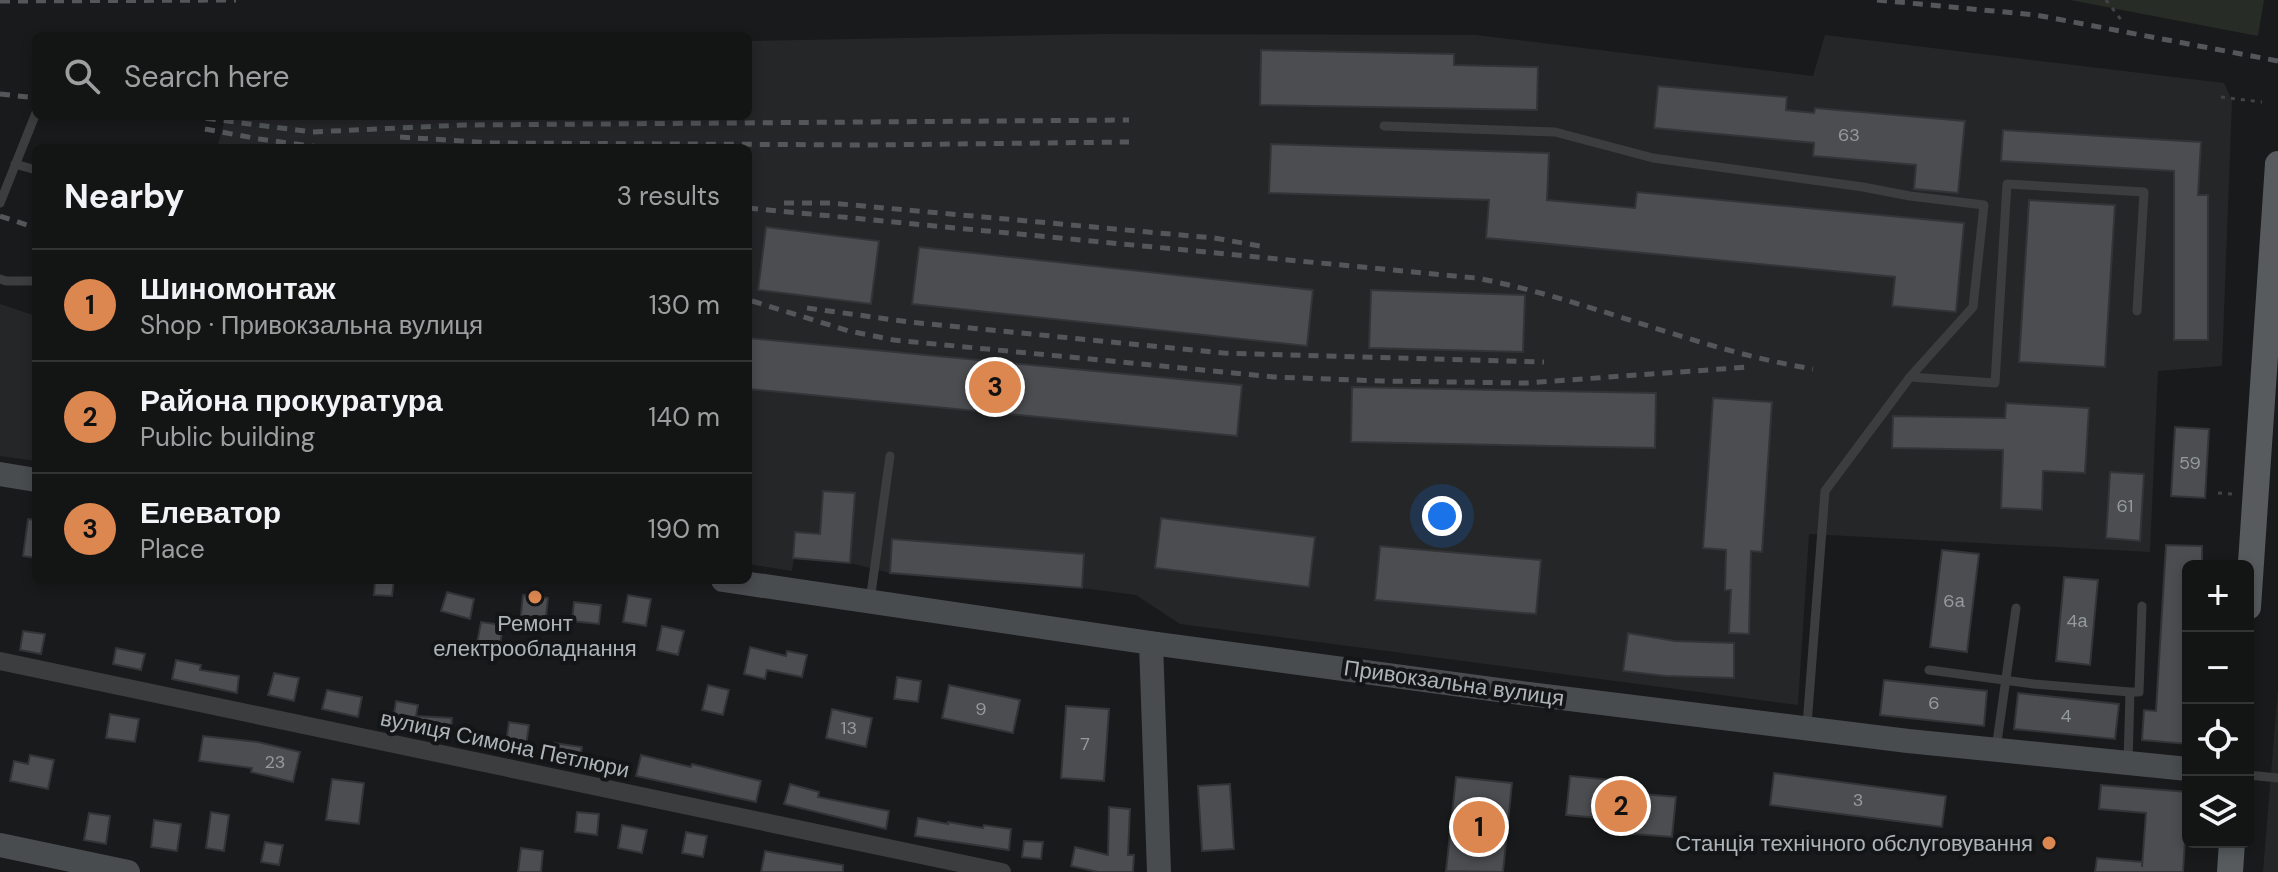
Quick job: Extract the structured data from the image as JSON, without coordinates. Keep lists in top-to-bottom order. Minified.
{"streets":{"street":["Привокзальна вулиця","вулиця Симона Петлюри"]},"places":["Ремонт електрообладнання","Станція технічного обслуговування"],"house_numbers":["63","59","61","6а","4а","6","9","4","13","7","23","3"],"page":{"search":"Search here","heading":["Nearby","3 results"],"list":[{"mark":"1","name":"Шиномонтаж","note":"Shop · Привокзальна вулиця","value":"130 m"},{"mark":"2","name":"Района прокуратура","note":"Public building","value":"140 m"},{"mark":"3","name":"Елеватор","note":"Place","value":"190 m"}],"pins":["3","2","1"],"map_buttons":["+","−"]}}
